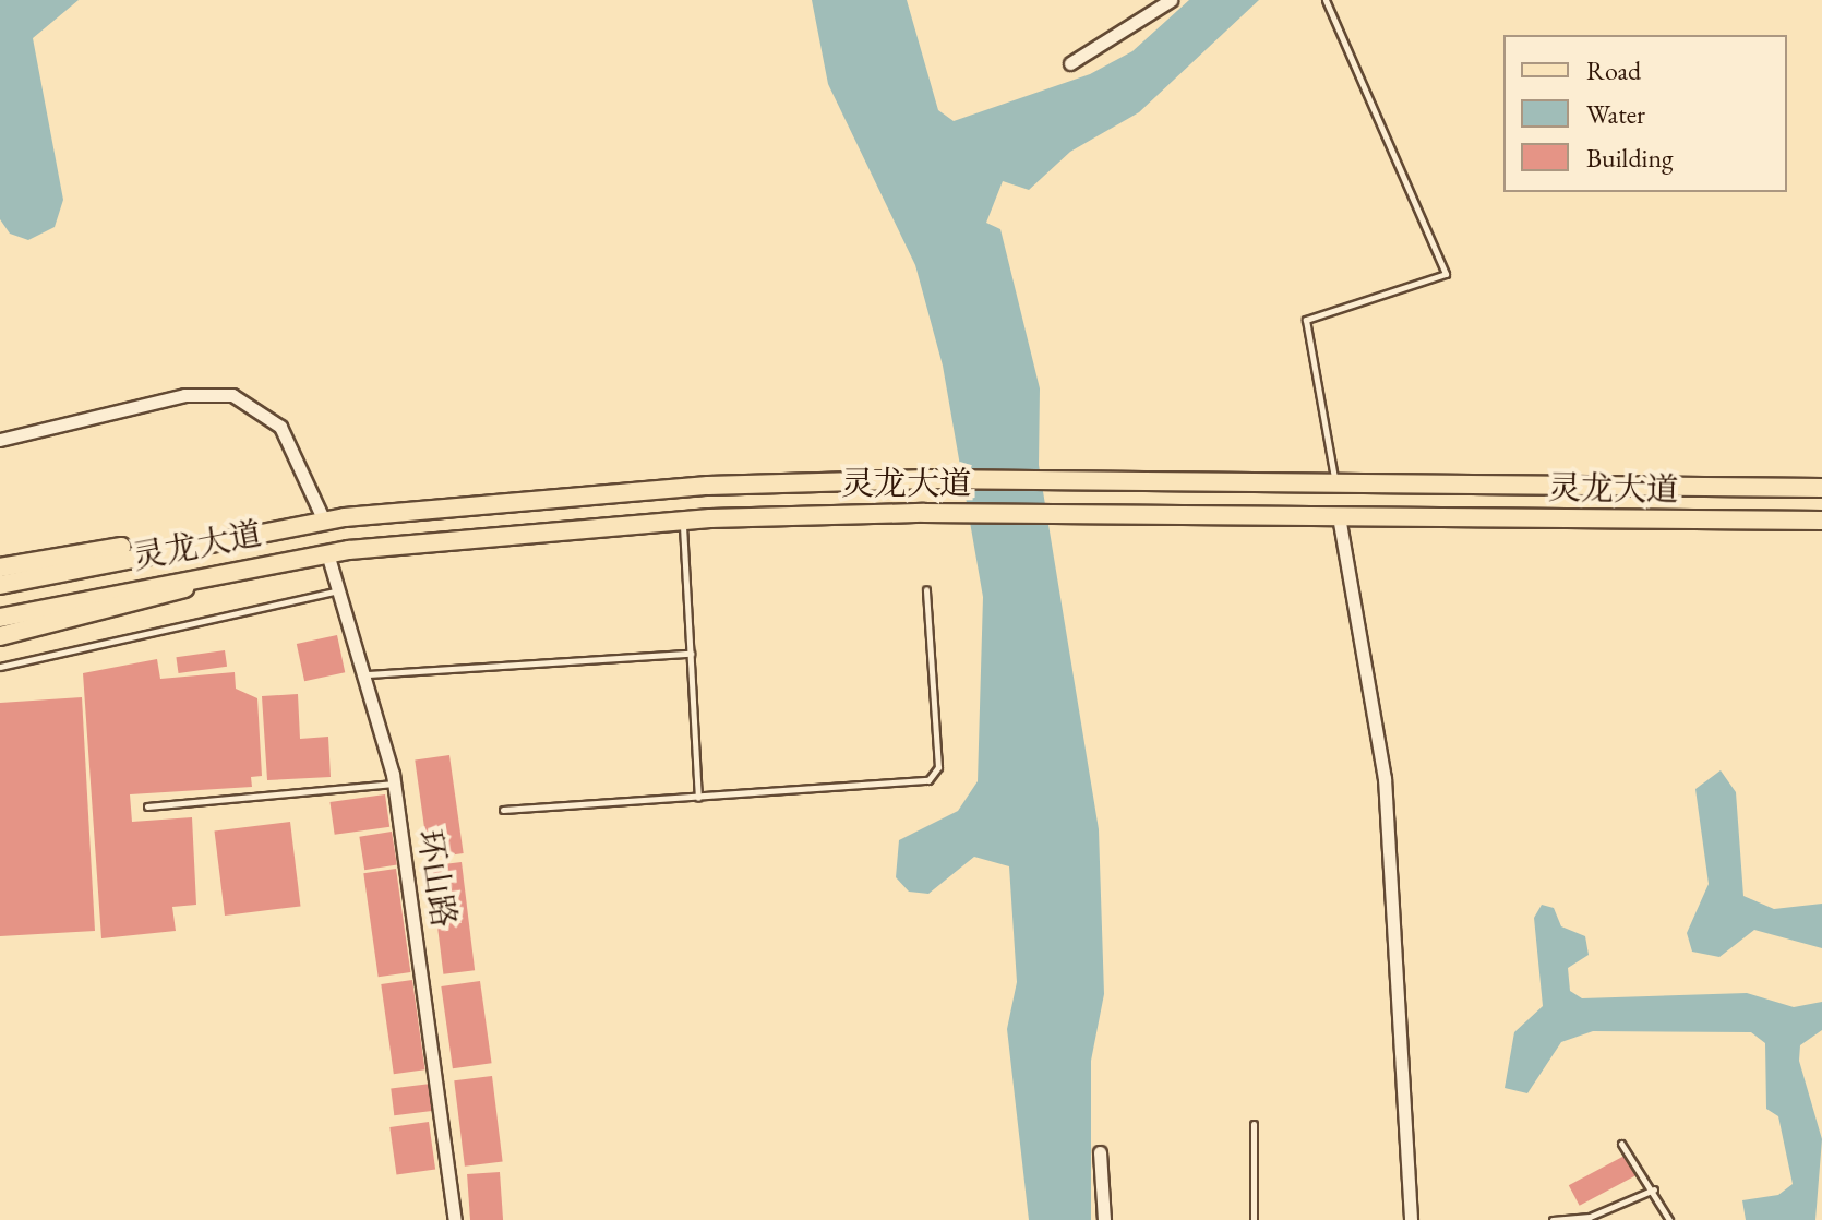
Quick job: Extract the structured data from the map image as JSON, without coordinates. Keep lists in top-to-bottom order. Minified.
{"streets":{"main road":["灵龙大道"],"street":["环山路"]},"crossings":[["灵龙大道","环山路"]],"legend":["Road","Water","Building"]}
